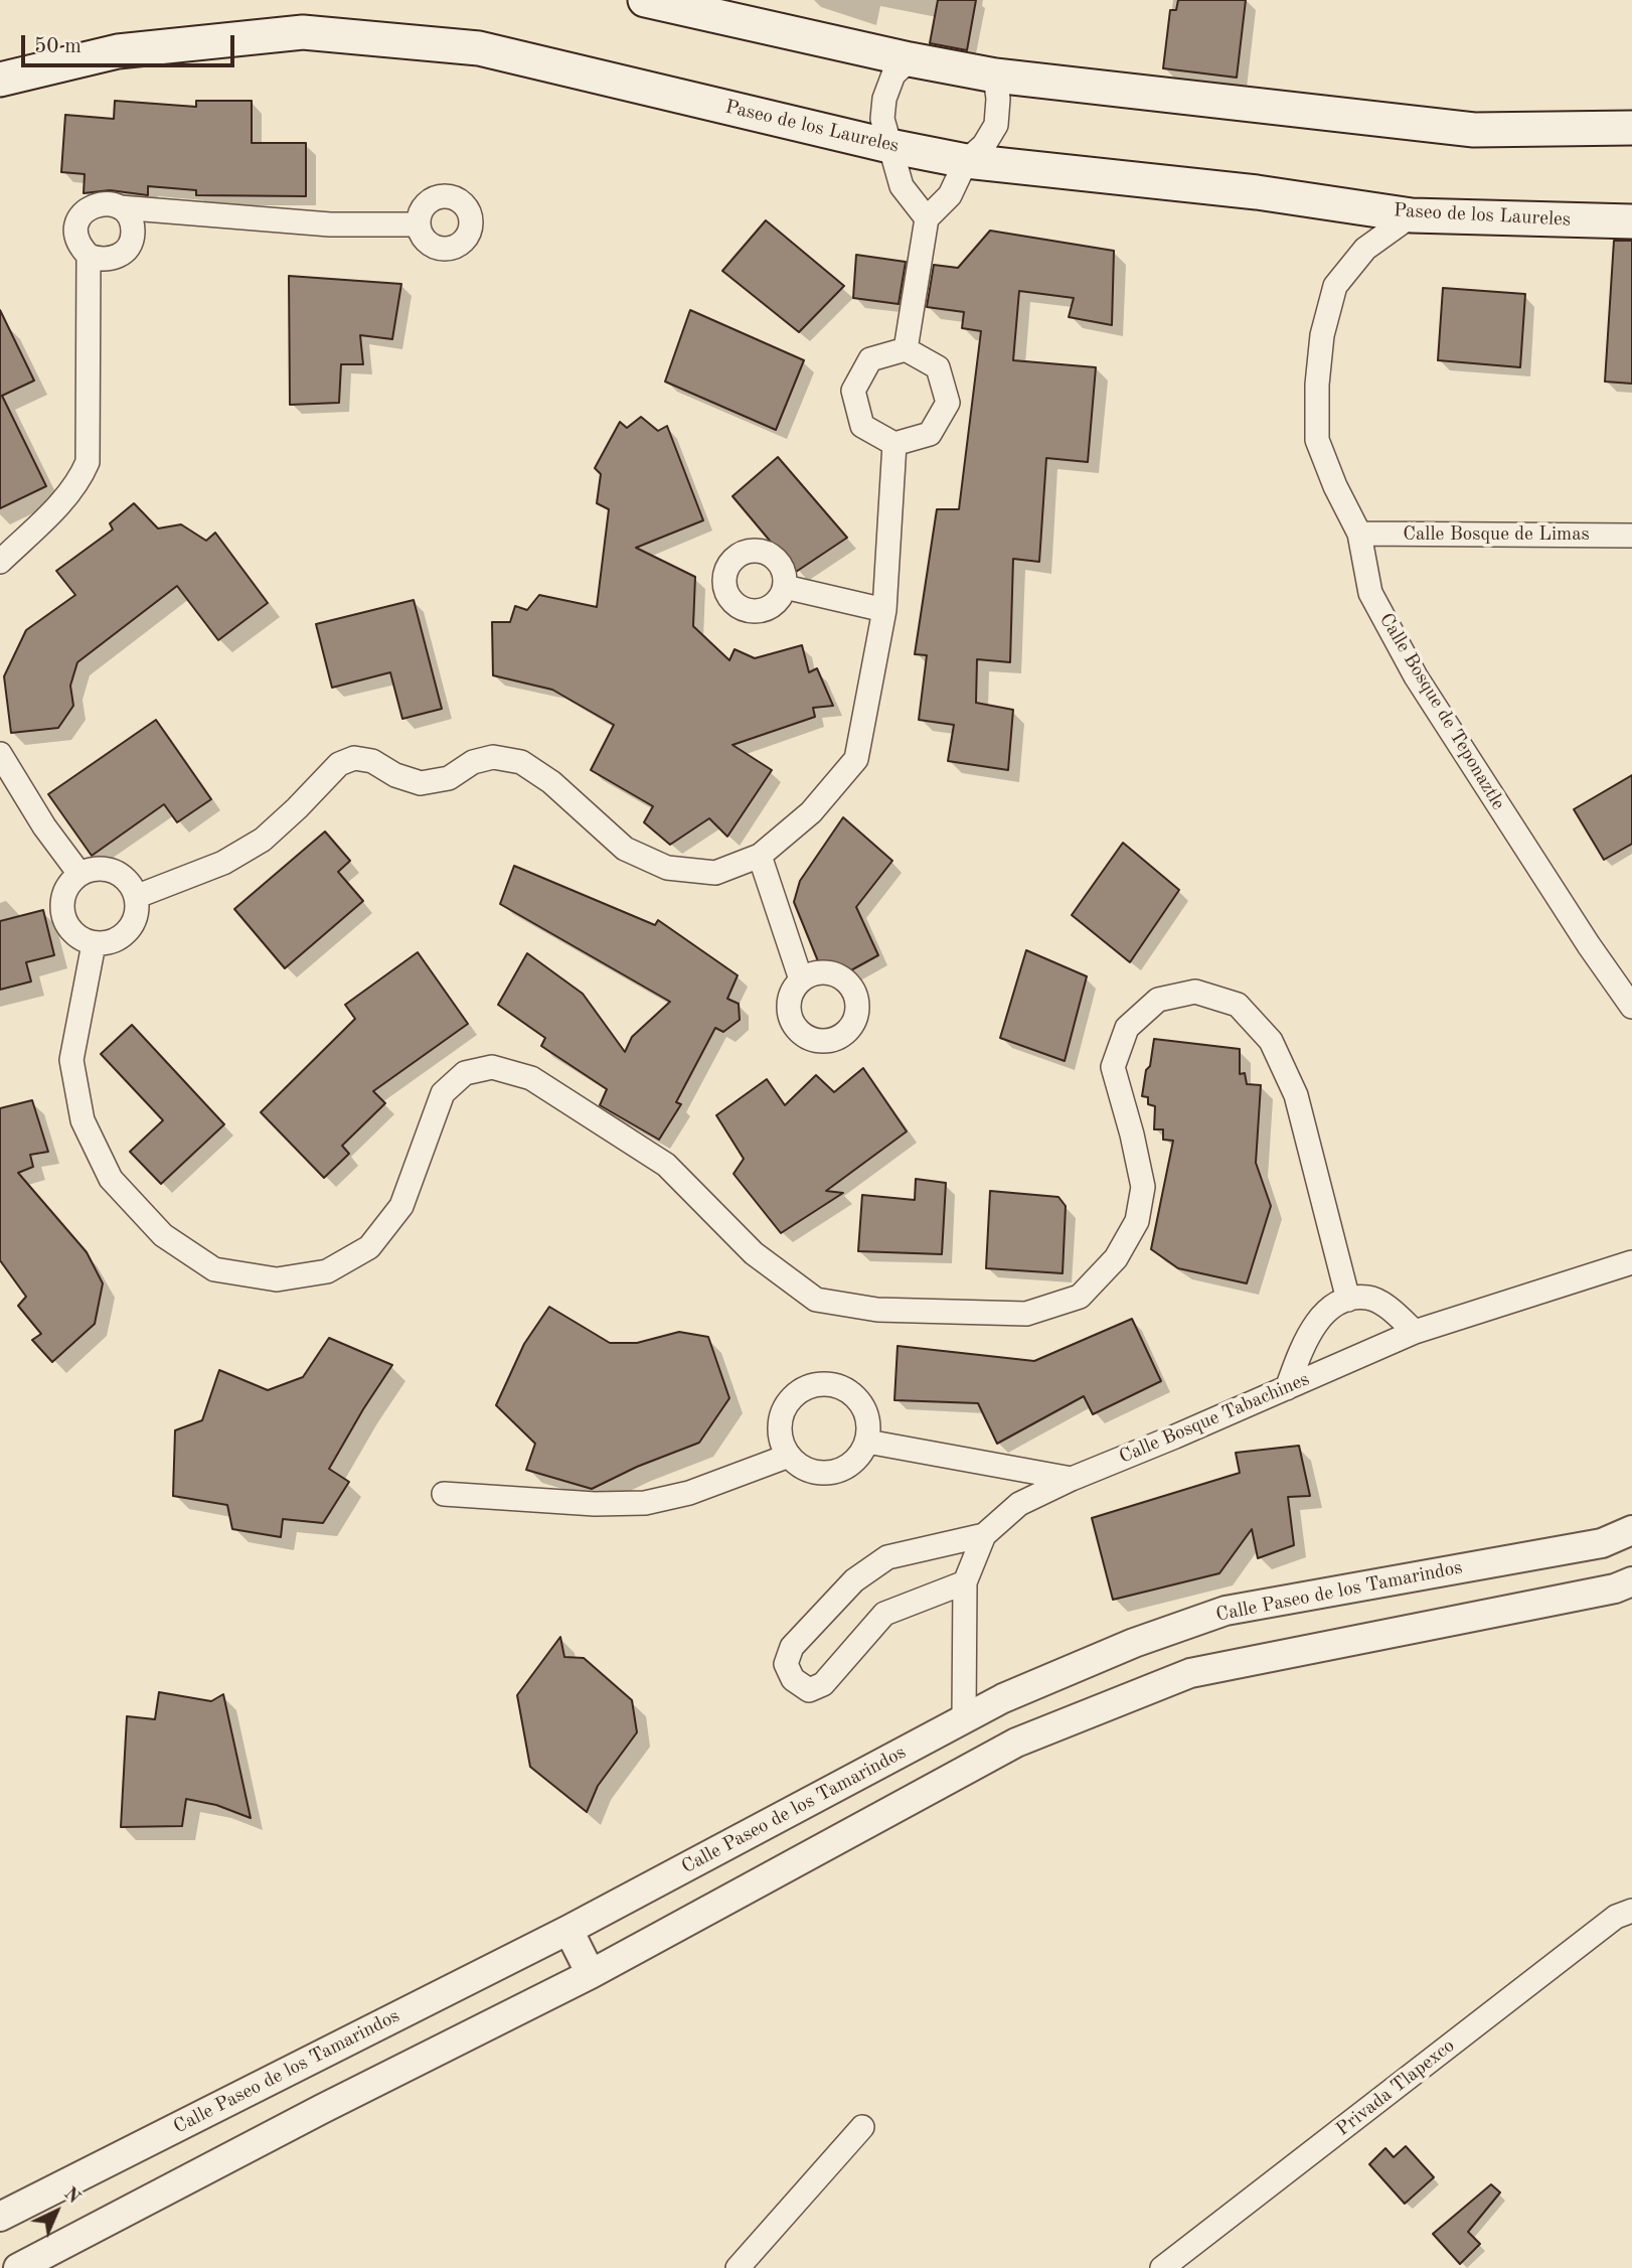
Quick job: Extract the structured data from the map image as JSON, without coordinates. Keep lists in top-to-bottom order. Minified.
{"streets":{"main road":["Paseo de los Laureles"],"street":["Calle Bosque de Limas","Calle Bosque de Teponaztle","Calle Bosque Tabachines","Calle Paseo de los Tamarindos","Privada Tlapexco"]},"crossings":[["Paseo de los Laureles","Calle Bosque de Teponaztle"],["Calle Bosque de Limas","Calle Bosque de Teponaztle"],["Calle Bosque Tabachines","Calle Paseo de los Tamarindos"]],"scale_bar":"50 m","north":"top right"}
